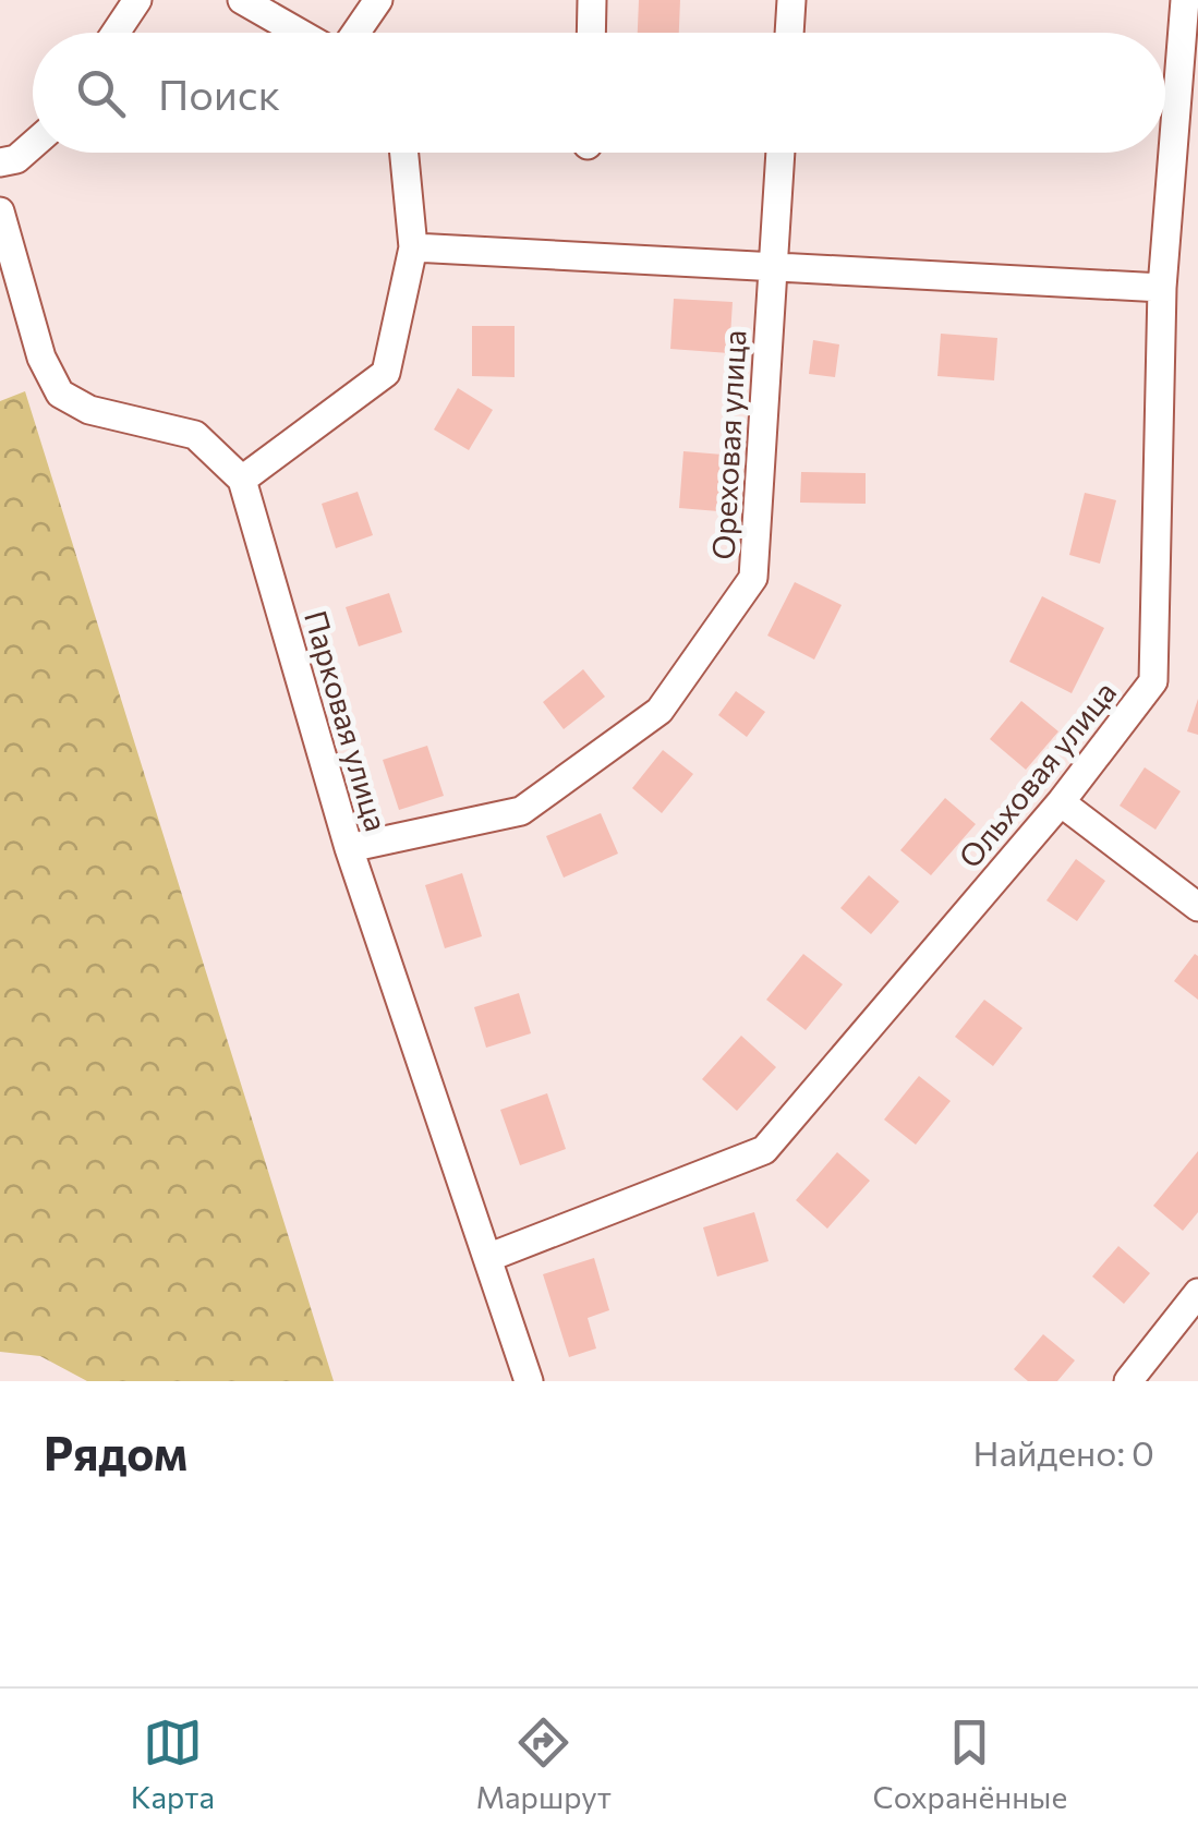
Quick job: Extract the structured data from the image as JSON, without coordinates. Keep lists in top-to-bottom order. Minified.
{"streets":{"street":["Ореховая улица","Парковая улица","Ольховая улица"]},"crossings":[["Ореховая улица","Парковая улица"],["Парковая улица","Ольховая улица"]],"page":{"search":"Поиск","heading":["Рядом","Найдено: 0"],"nav":["Карта","Маршрут","Сохранённые"]}}
